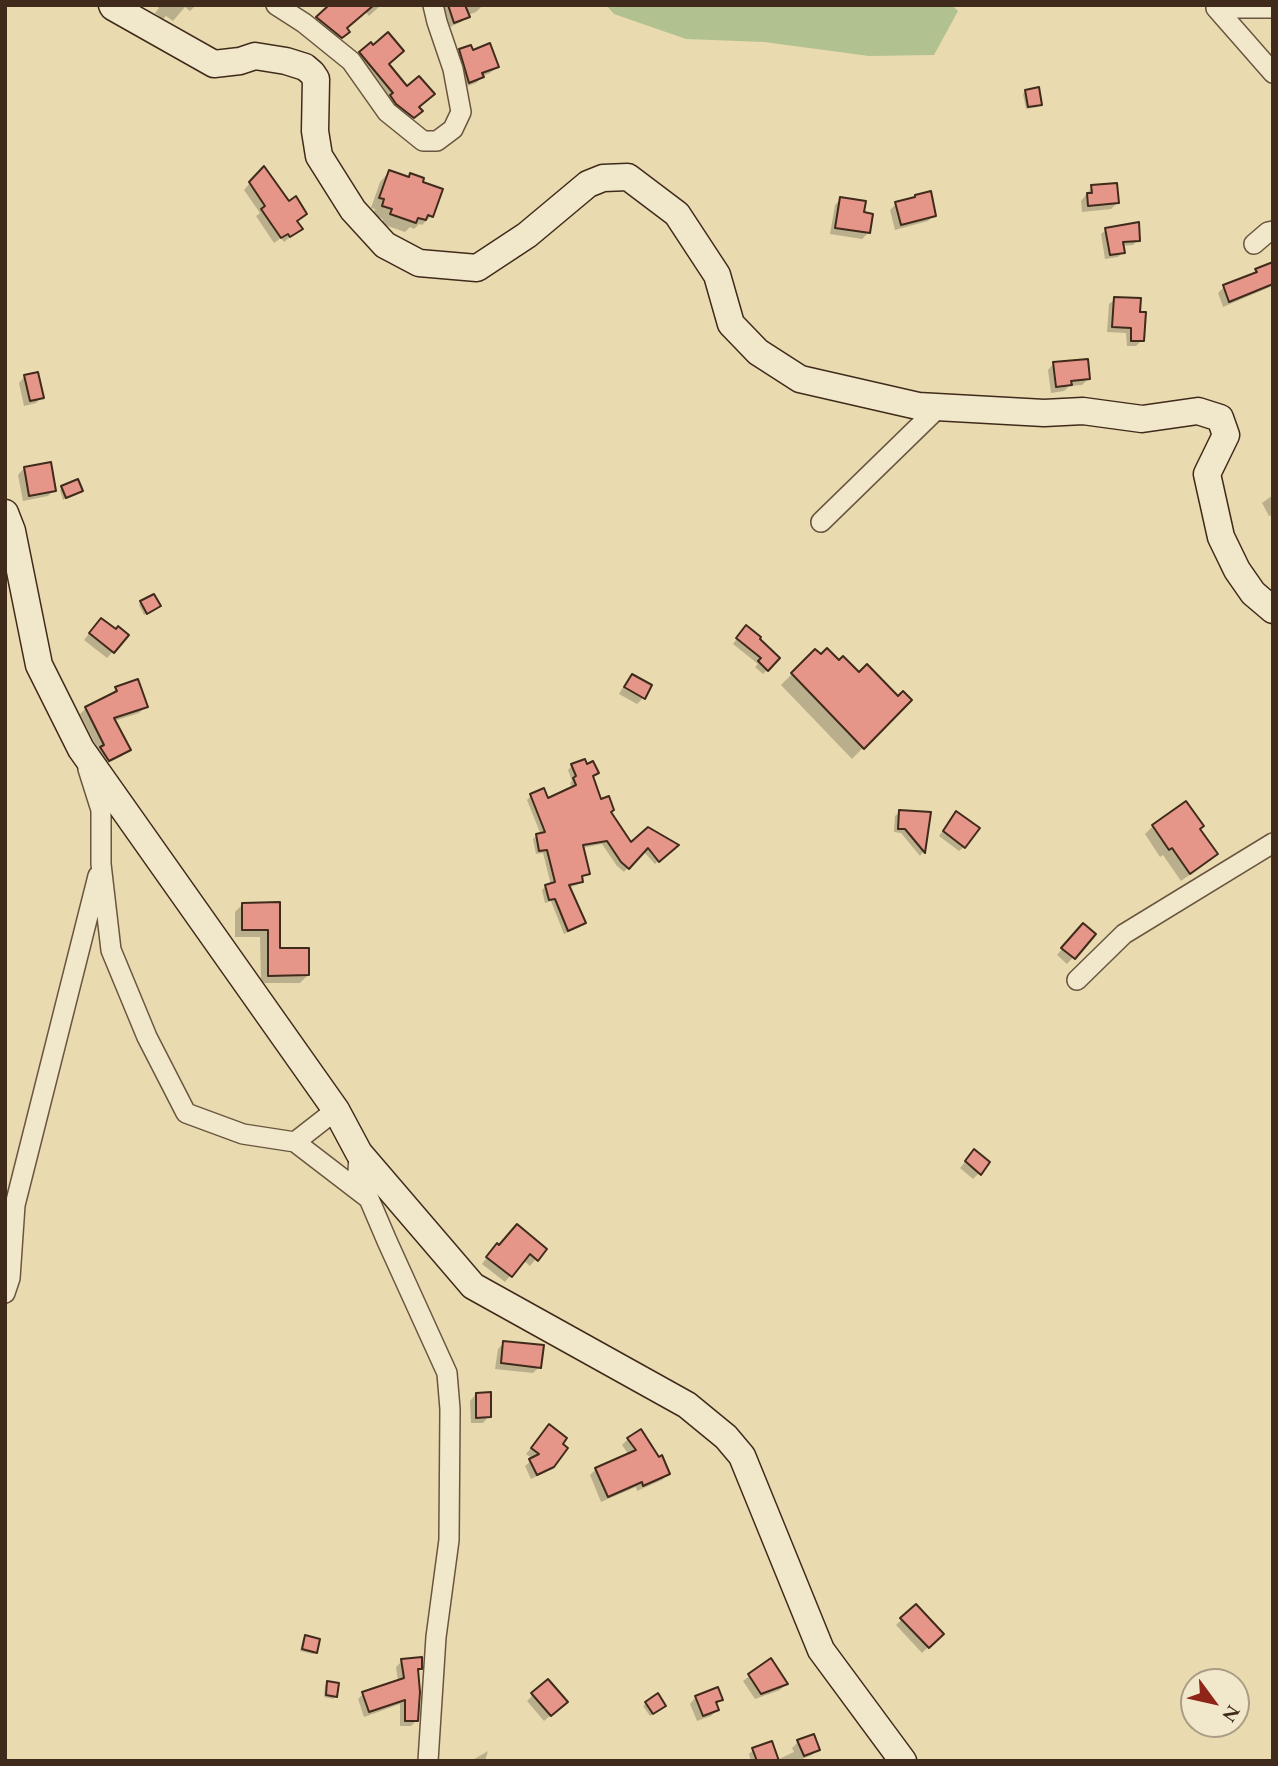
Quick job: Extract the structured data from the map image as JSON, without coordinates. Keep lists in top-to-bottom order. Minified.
{"north":"bottom right"}
